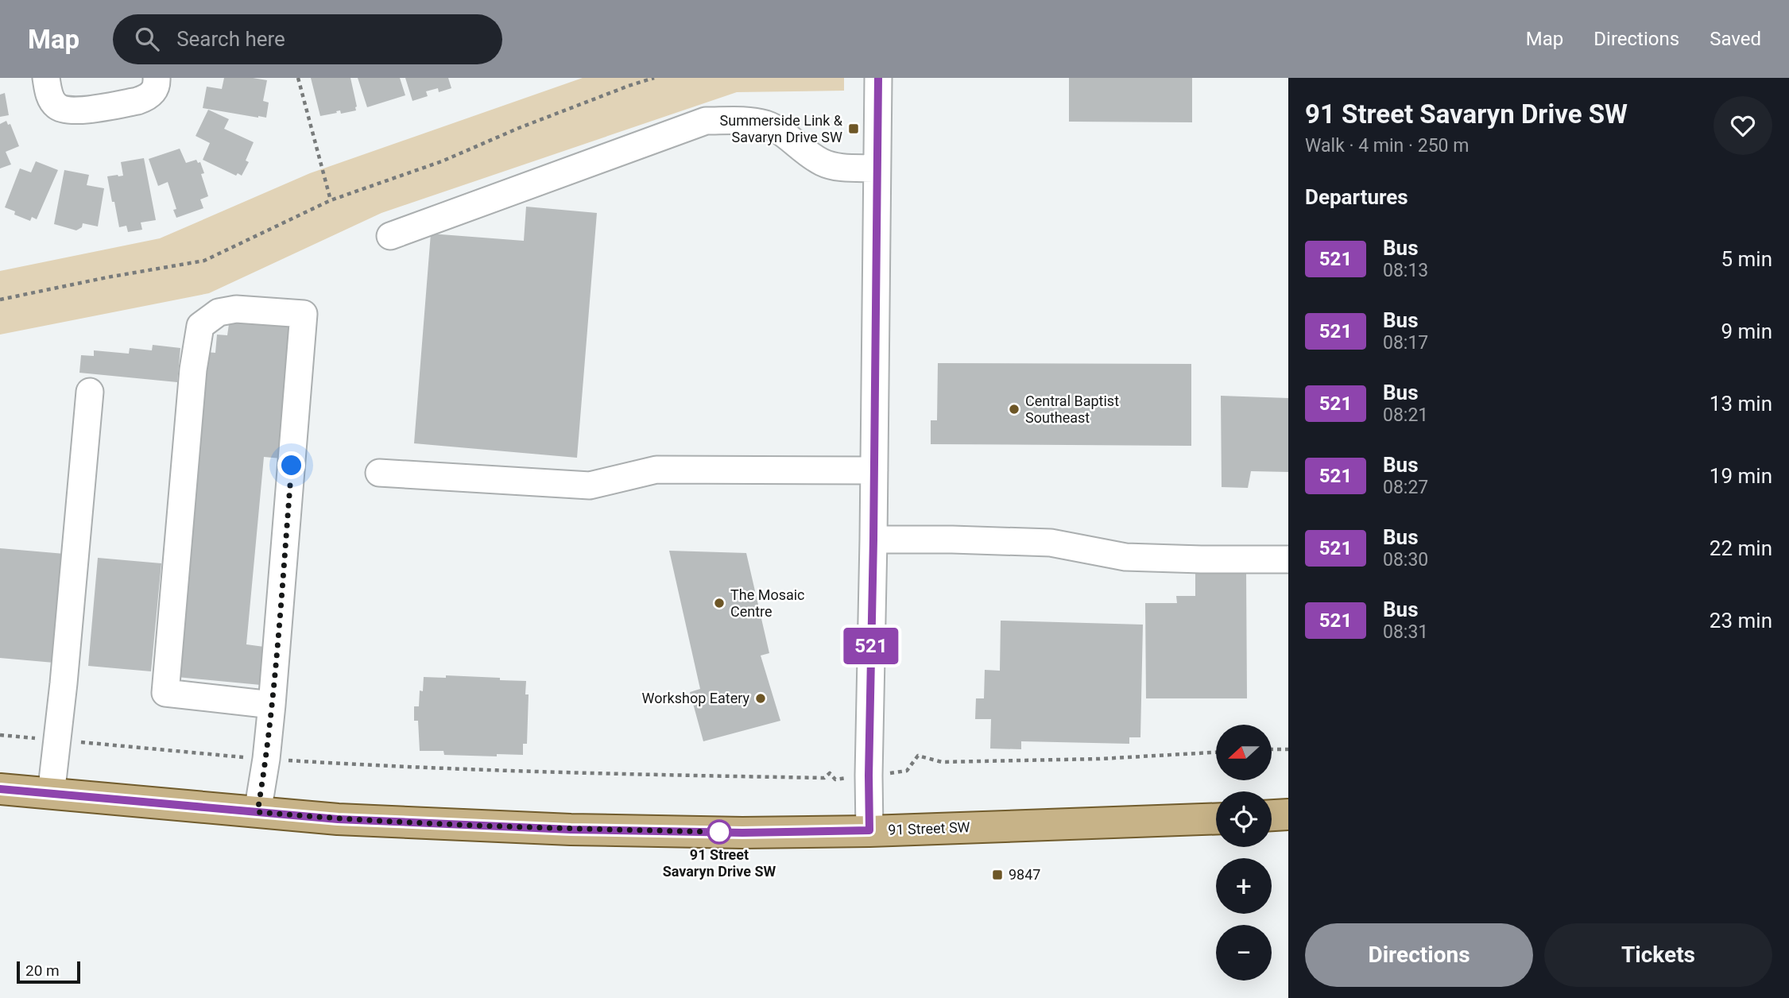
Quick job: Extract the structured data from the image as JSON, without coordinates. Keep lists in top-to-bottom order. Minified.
{"streets":{"main road":["91 Street SW"]},"places":{"transit":["Summerside Link & Savaryn Drive SW","9847"],"other":["Central Baptist Southeast","The Mosaic Centre","Workshop Eatery","91 Street Savaryn Drive SW"]},"lines":["bus line 521"],"scale_bar":"20 m","north":"left","page":{"header":"Map","search":"Search here","nav":["Map","Directions","Saved"],"on_map":"521","heading":[["91 Street Savaryn Drive SW","Walk · 4 min · 250 m"],"Departures"],"list":[{"mark":"521","name":"Bus","note":"08:13","value":"5 min"},{"mark":"521","name":"Bus","note":"08:17","value":"9 min"},{"mark":"521","name":"Bus","note":"08:21","value":"13 min"},{"mark":"521","name":"Bus","note":"08:27","value":"19 min"},{"mark":"521","name":"Bus","note":"08:30","value":"22 min"},{"mark":"521","name":"Bus","note":"08:31","value":"23 min"}],"map_buttons":["+","−"],"buttons":["Directions","Tickets"],"scale":"20 m"}}
